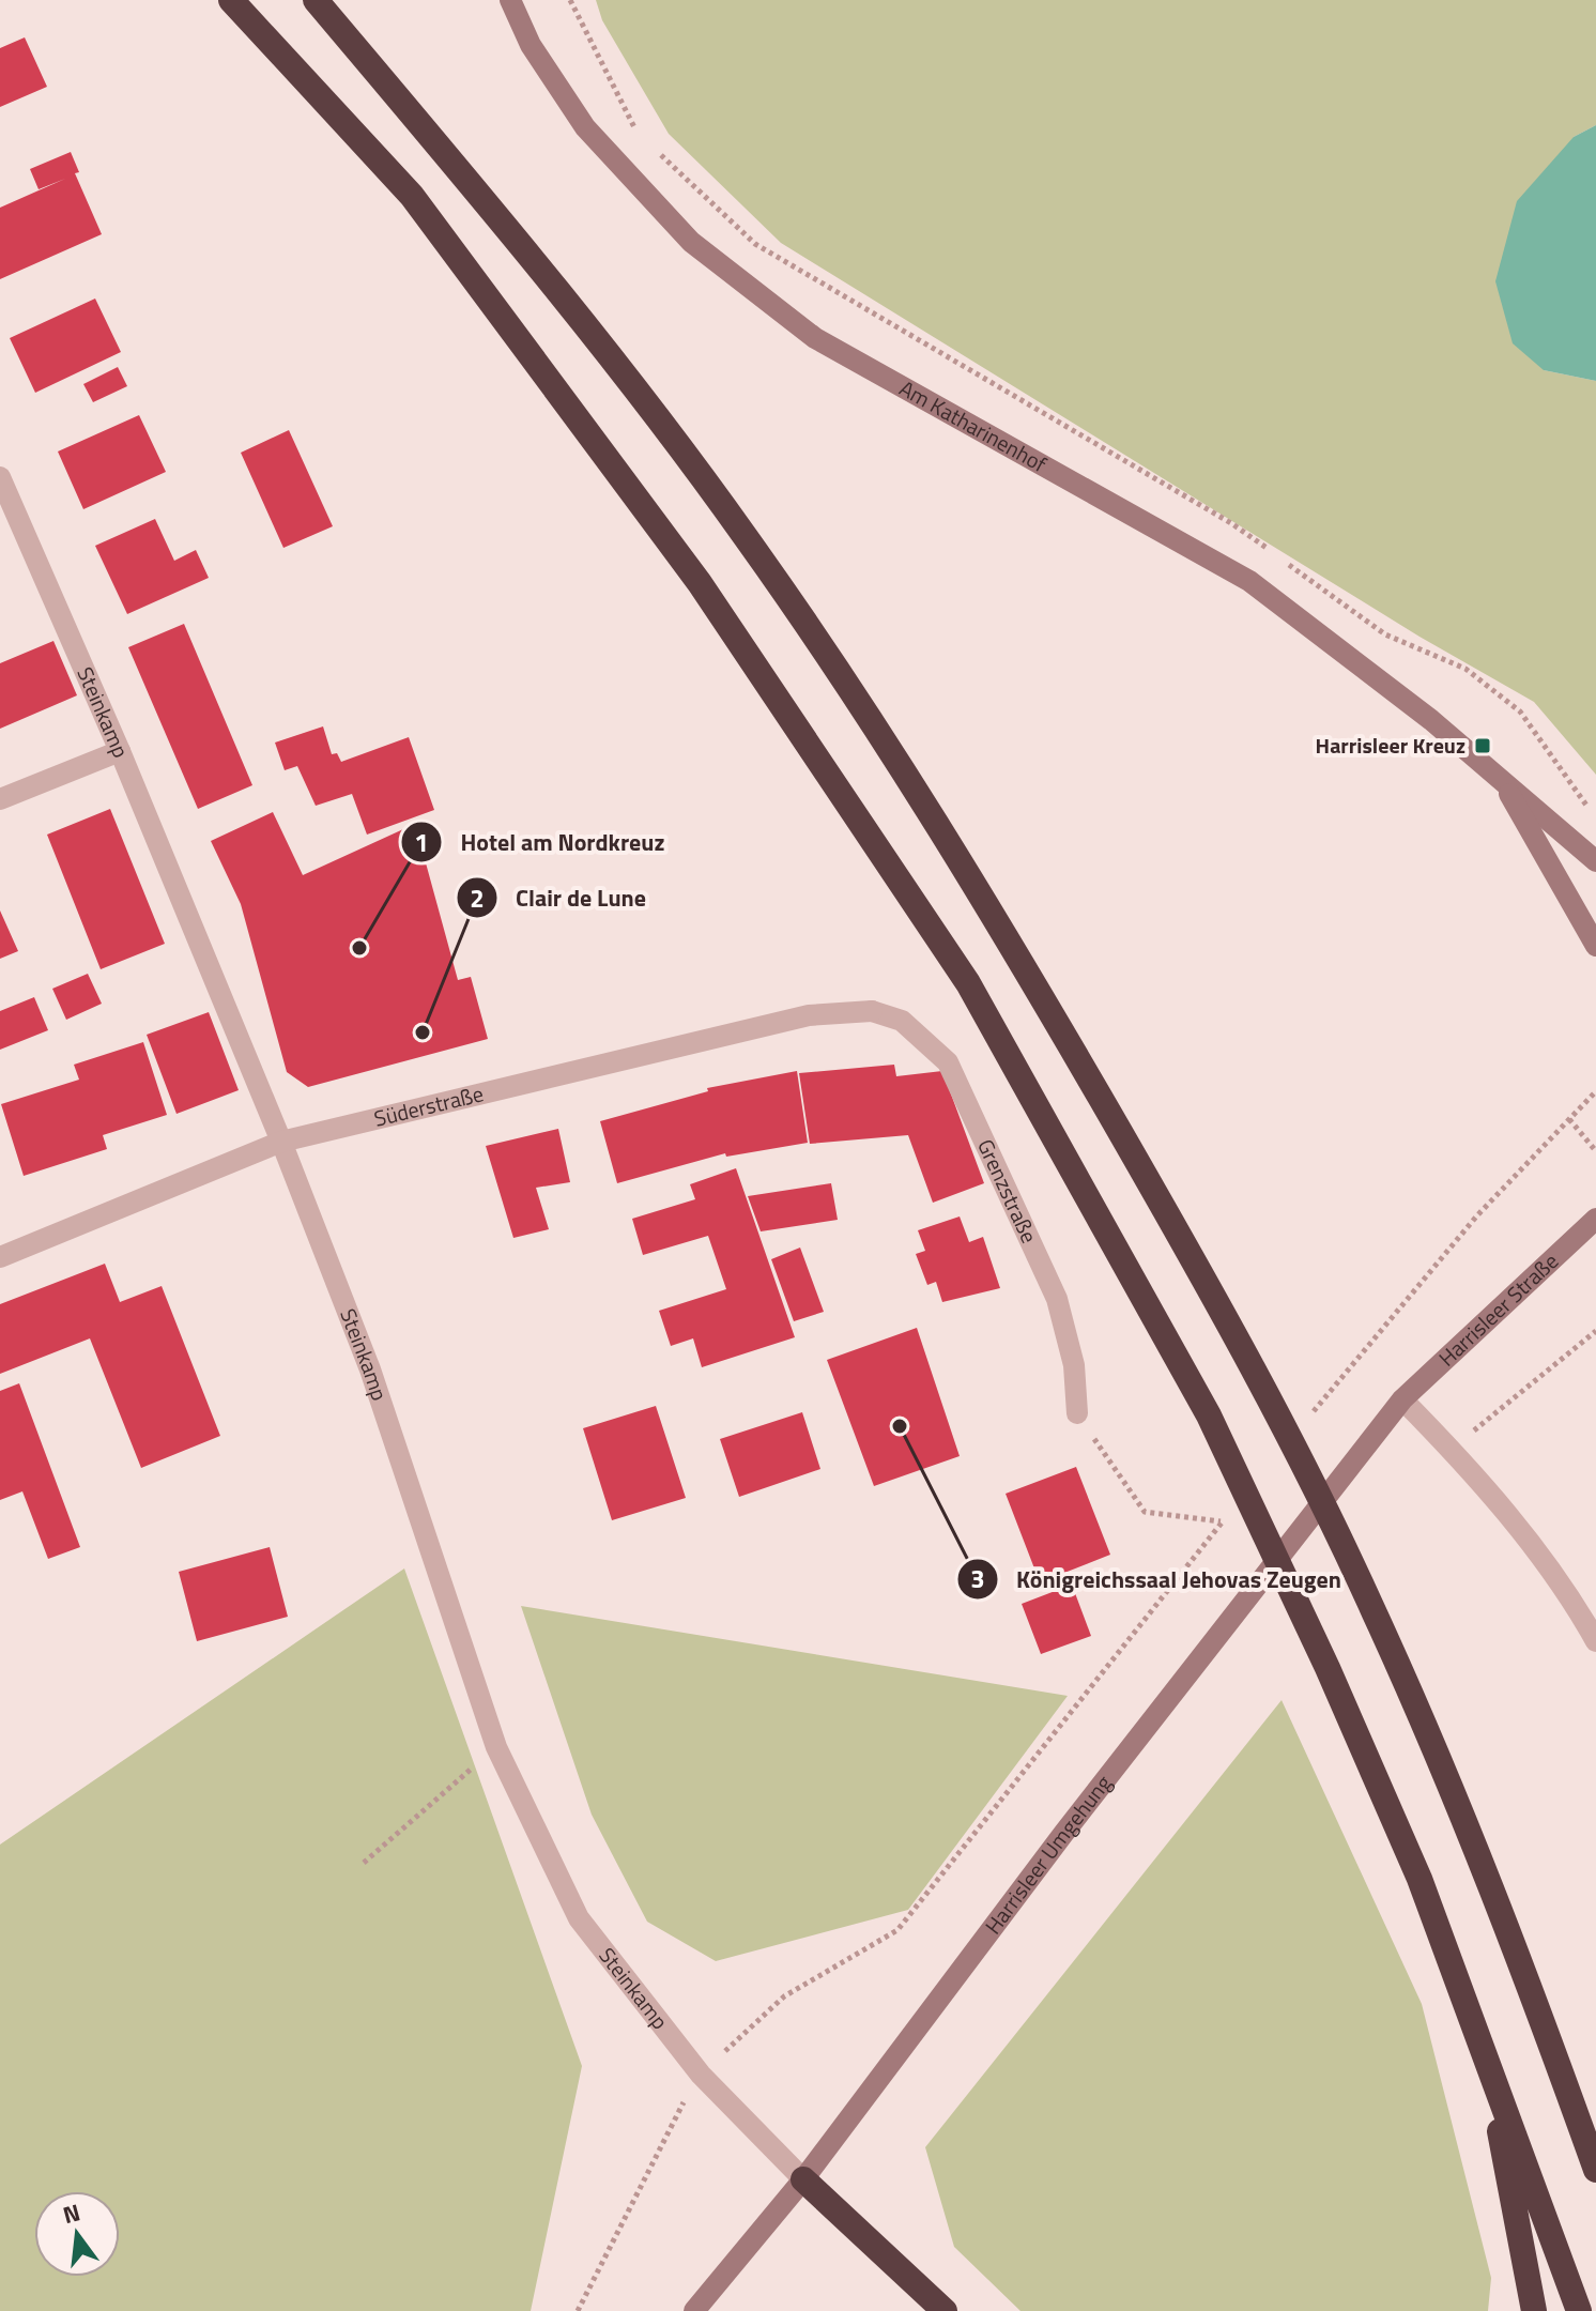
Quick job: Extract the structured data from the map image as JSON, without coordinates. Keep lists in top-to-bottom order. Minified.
{"streets":{"main road":["Am Katharinenhof","Harrisleer Straße","Harrisleer Umgehung"],"street":["Steinkamp","Süderstraße","Grenzstraße"]},"crossings":[["Steinkamp","Süderstraße"],["Steinkamp","Harrisleer Umgehung"],["Süderstraße","Grenzstraße"],["Harrisleer Straße","Harrisleer Umgehung"]],"places":{"transit":["Harrisleer Kreuz"],"other":["Hotel am Nordkreuz","Clair de Lune","Königreichssaal Jehovas Zeugen"]},"north":"top"}
